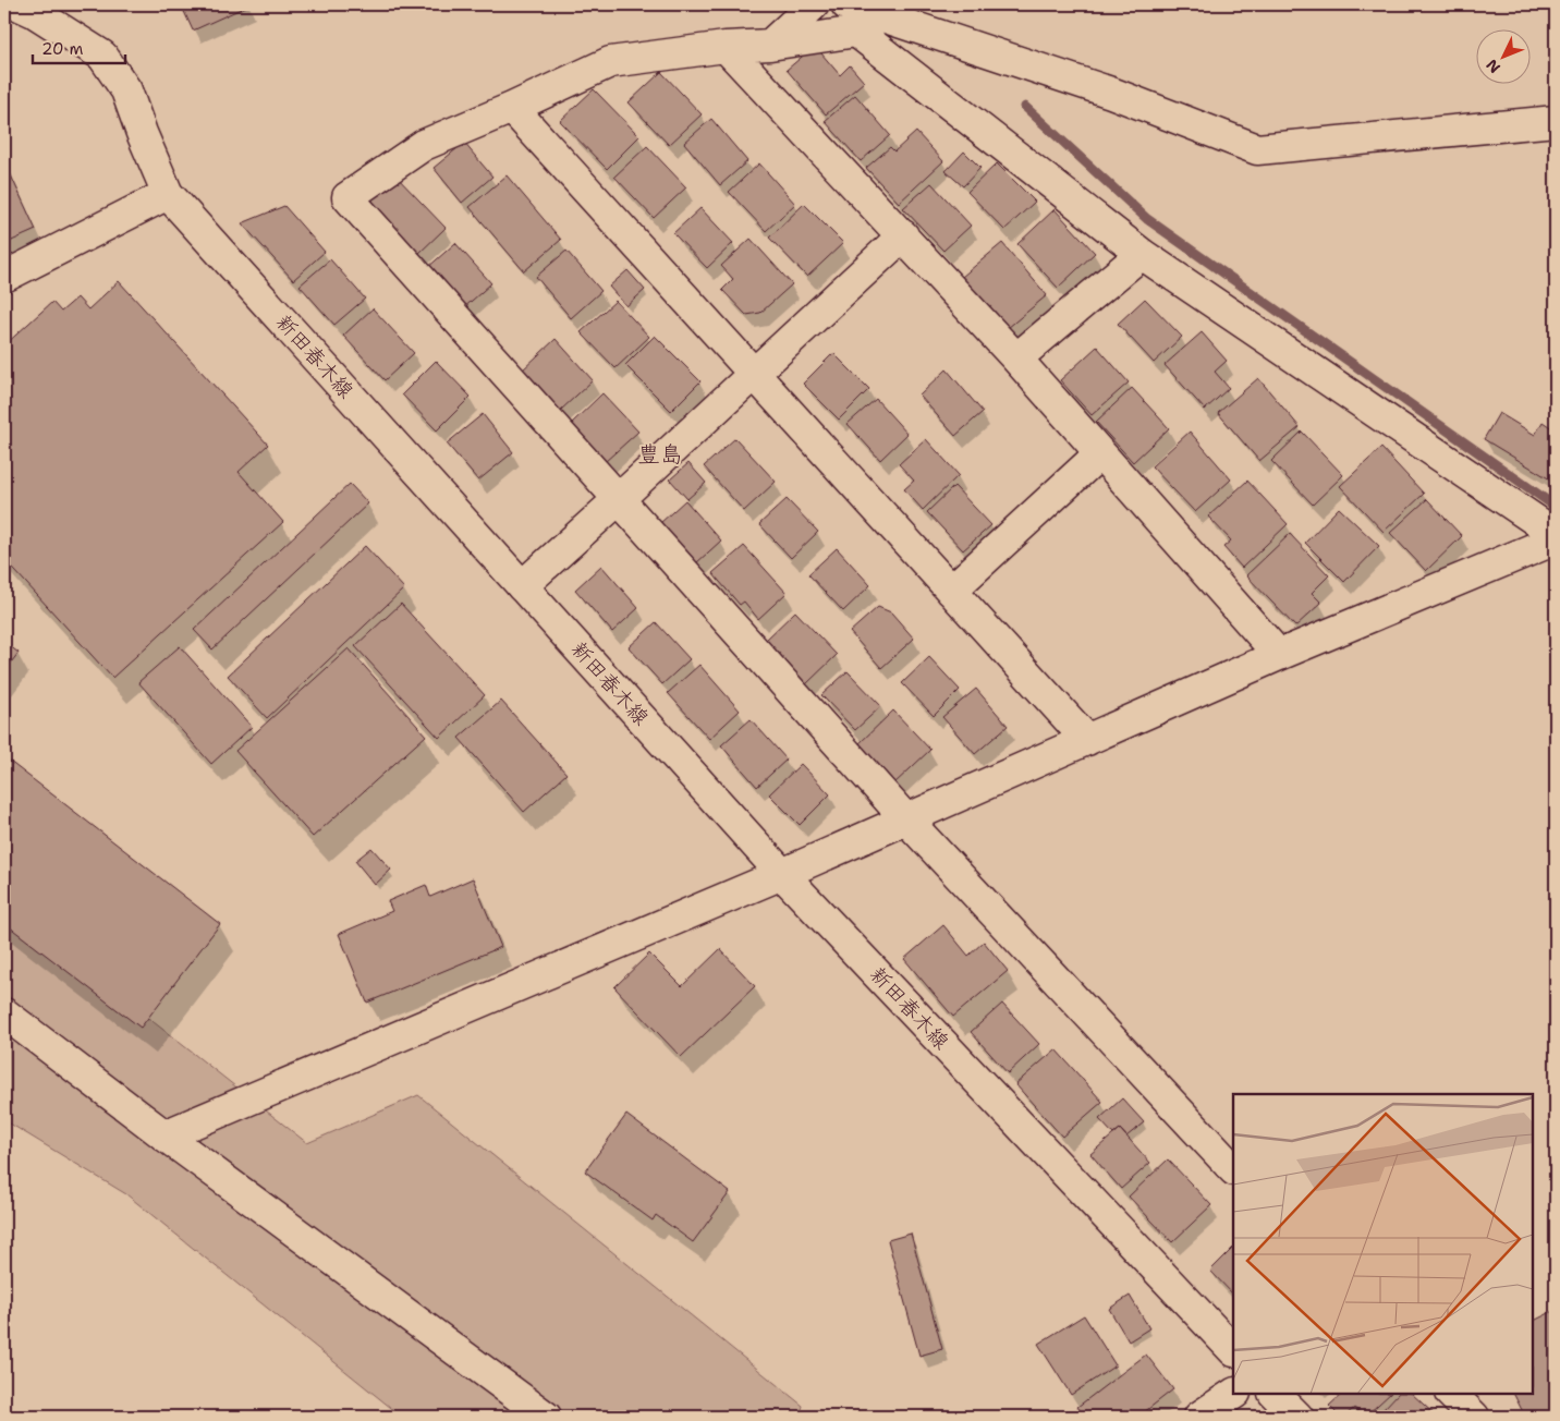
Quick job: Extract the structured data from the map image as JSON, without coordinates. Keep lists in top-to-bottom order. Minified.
{"streets":{"street":["新田春木線"]},"districts":["豊島"],"scale_bar":"20 m","north":"bottom left"}
